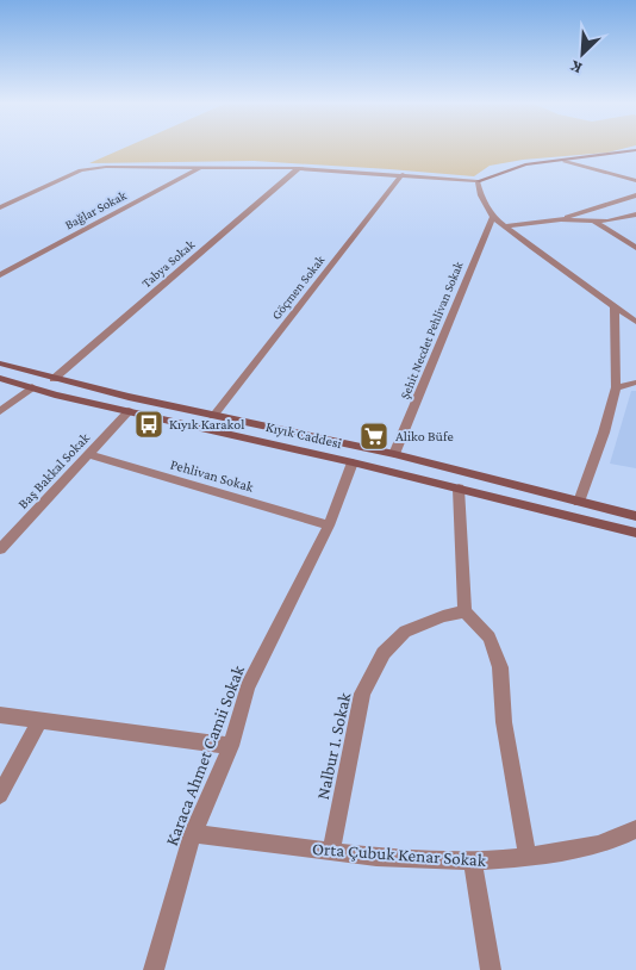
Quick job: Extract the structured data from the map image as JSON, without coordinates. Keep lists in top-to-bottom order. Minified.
{"streets":{"main road":["Kıyık Caddesi"],"street":["Bağlar Sokak","Tabya Sokak","Göçmen Sokak","Şehit Necdet Pehlivan Sokak","Baş Bakkal Sokak","Pehlivan Sokak","Nalbur 1. Sokak","Karaca Ahmet Camii Sokak","Orta Çubuk Kenar Sokak"]},"crossings":[["Tabya Sokak","Kıyık Caddesi"],["Göçmen Sokak","Kıyık Caddesi"],["Şehit Necdet Pehlivan Sokak","Kıyık Caddesi"],["Kıyık Caddesi","Baş Bakkal Sokak"],["Kıyık Caddesi","Karaca Ahmet Camii Sokak"],["Baş Bakkal Sokak","Pehlivan Sokak"],["Pehlivan Sokak","Karaca Ahmet Camii Sokak"],["Nalbur 1. Sokak","Orta Çubuk Kenar Sokak"],["Karaca Ahmet Camii Sokak","Orta Çubuk Kenar Sokak"]],"places":{"bus stop":["Kıyık Karakol"],"supermarket":["Aliko Büfe"]},"north":"bottom left"}
